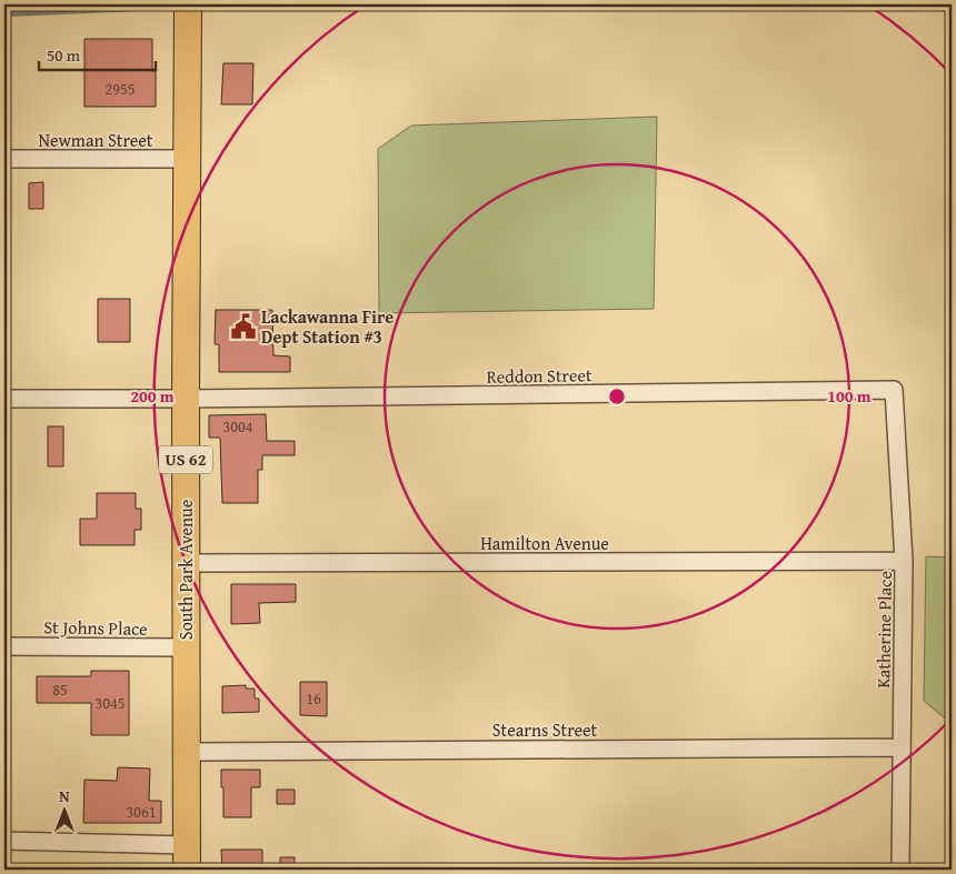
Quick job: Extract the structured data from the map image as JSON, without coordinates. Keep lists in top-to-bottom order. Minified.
{"streets":{"main road":["US 62","South Park Avenue"],"street":["Newman Street","Reddon Street","Hamilton Avenue","St Johns Place","Katherine Place","Stearns Street"]},"crossings":[["Newman Street","South Park Avenue"],["Reddon Street","South Park Avenue"],["Reddon Street","Katherine Place"],["Hamilton Avenue","South Park Avenue"],["Hamilton Avenue","Katherine Place"],["South Park Avenue","St Johns Place"],["South Park Avenue","Stearns Street"],["Katherine Place","Stearns Street"]],"places":{"public building":["Lackawanna Fire Dept Station #3"]},"house_numbers":["2955","3004","85","16","3045","3061"],"scale_bar":"50 m","north":"top","rings":["100 m","200 m"]}
